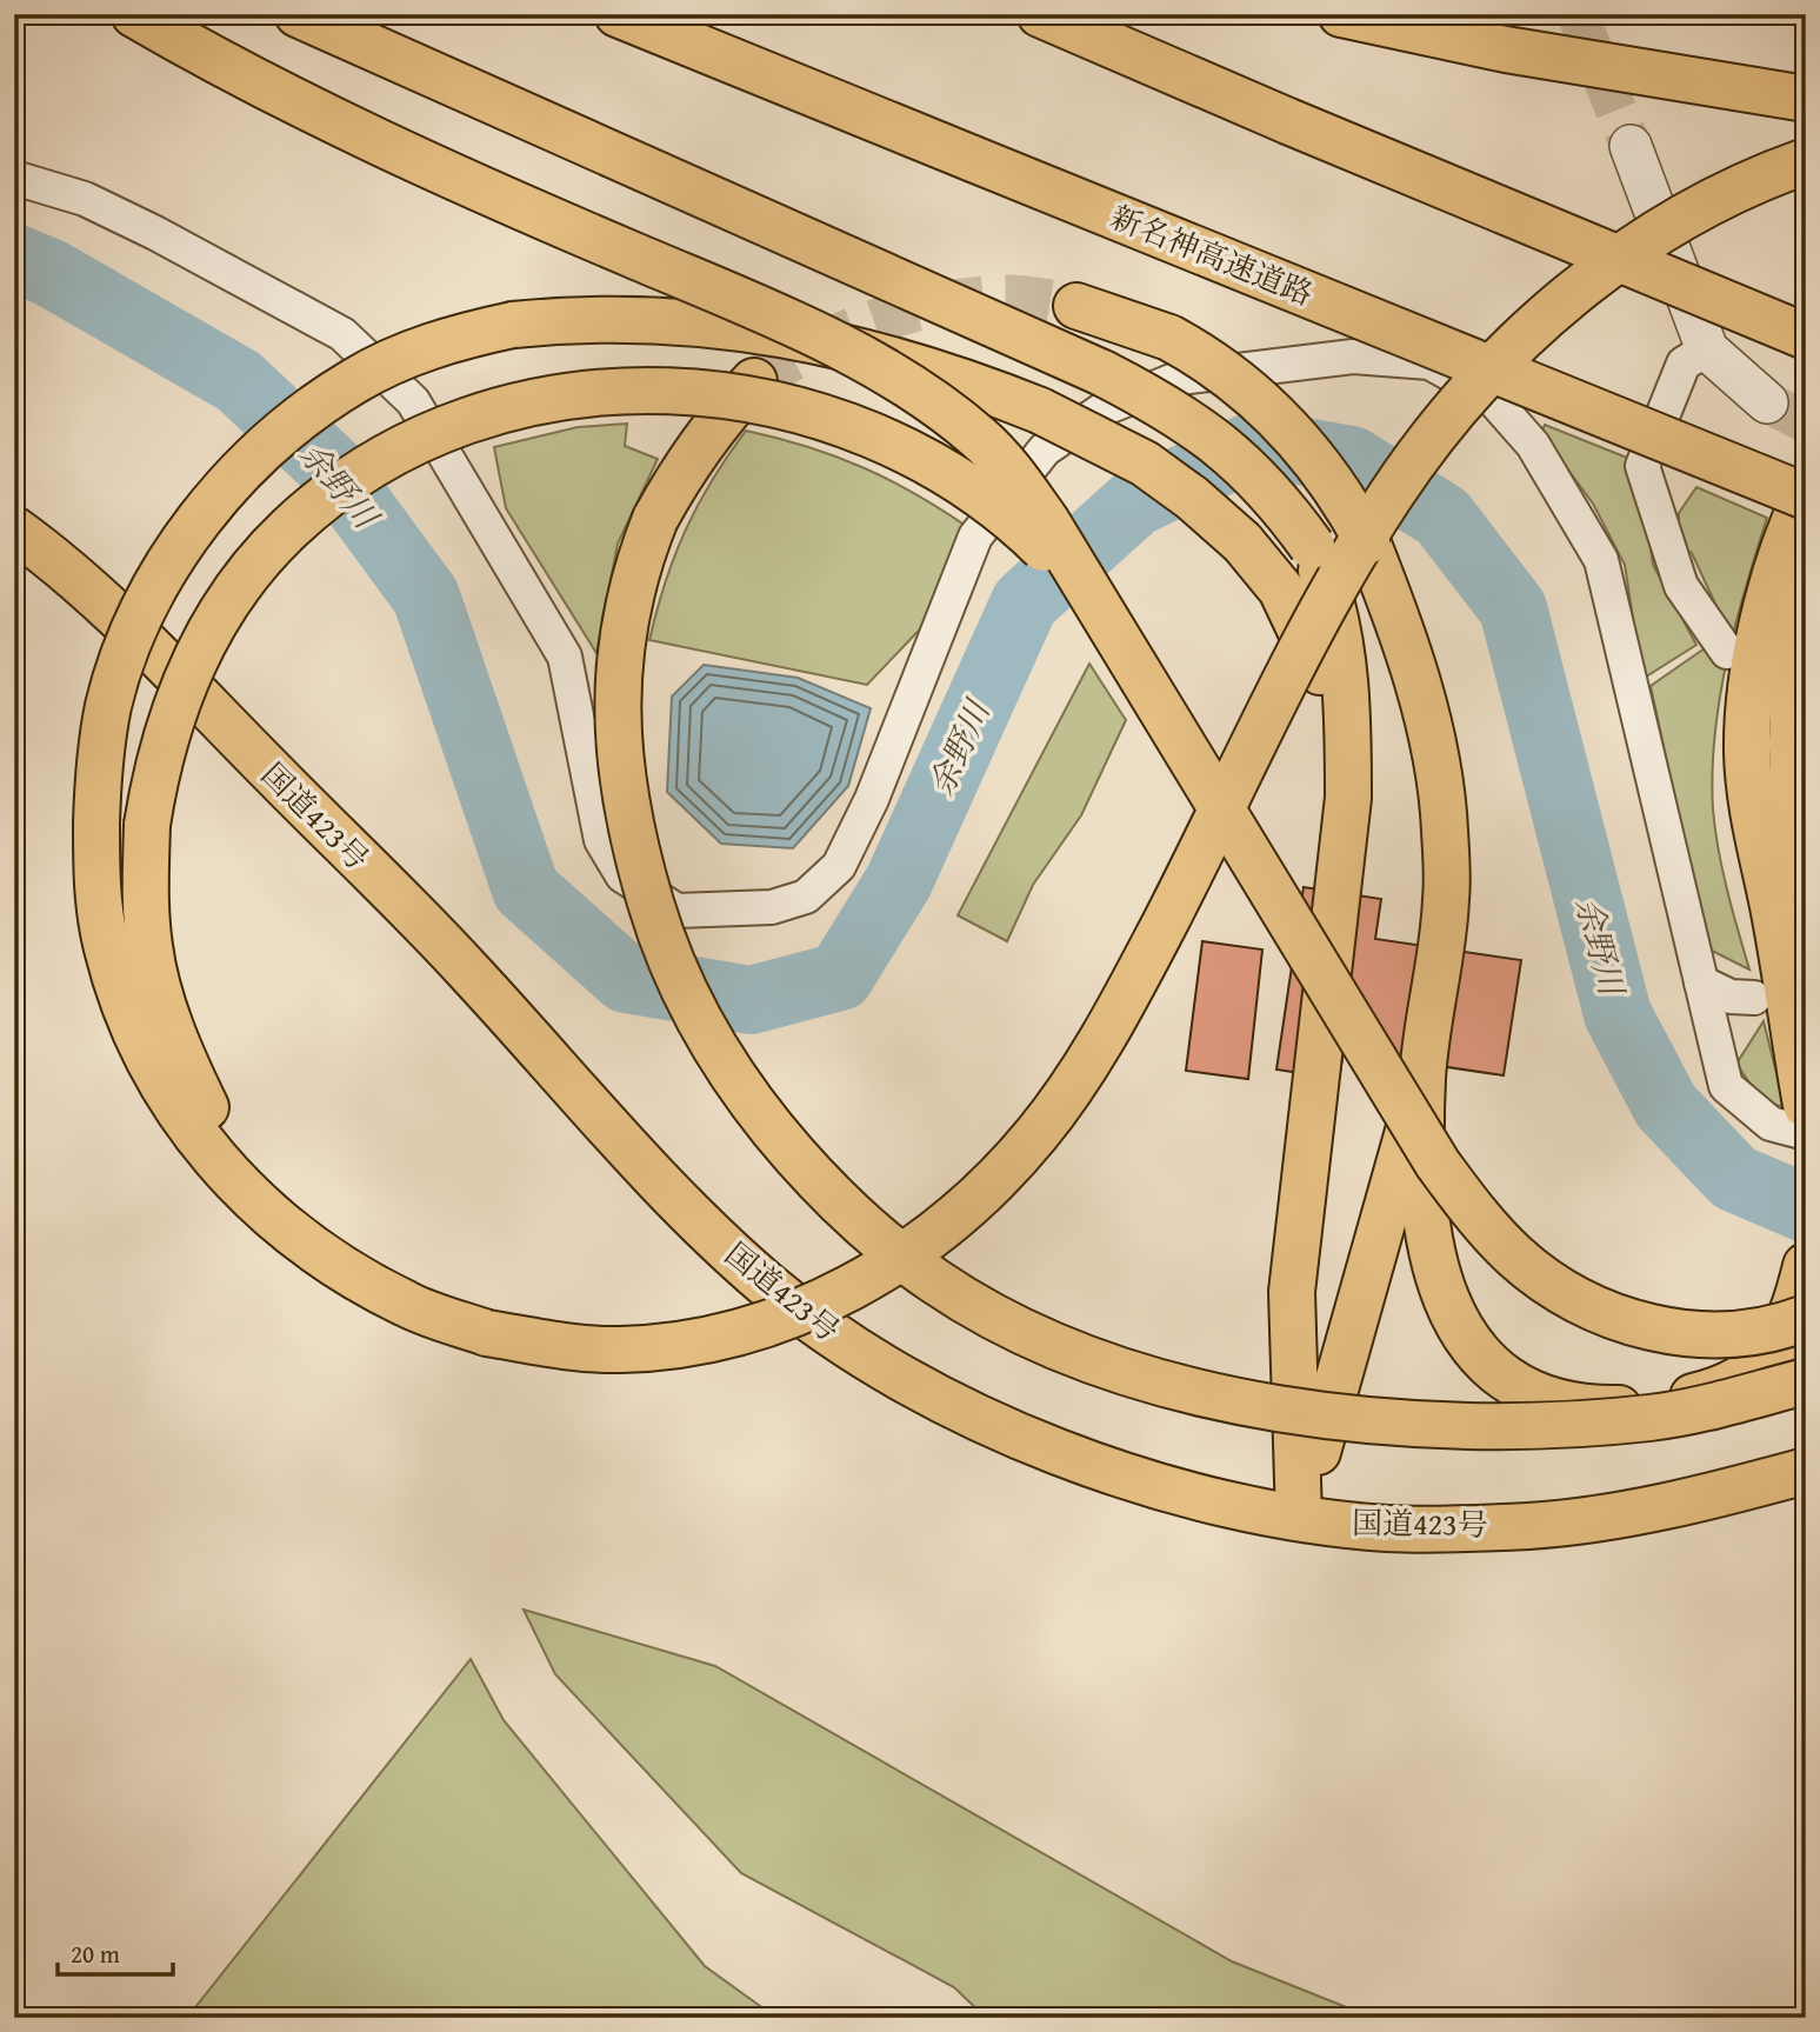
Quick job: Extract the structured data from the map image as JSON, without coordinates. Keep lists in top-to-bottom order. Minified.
{"streets":{"highway":["新名神高速道路","国道423号"]},"water":["余野川"],"scale_bar":"20 m"}
